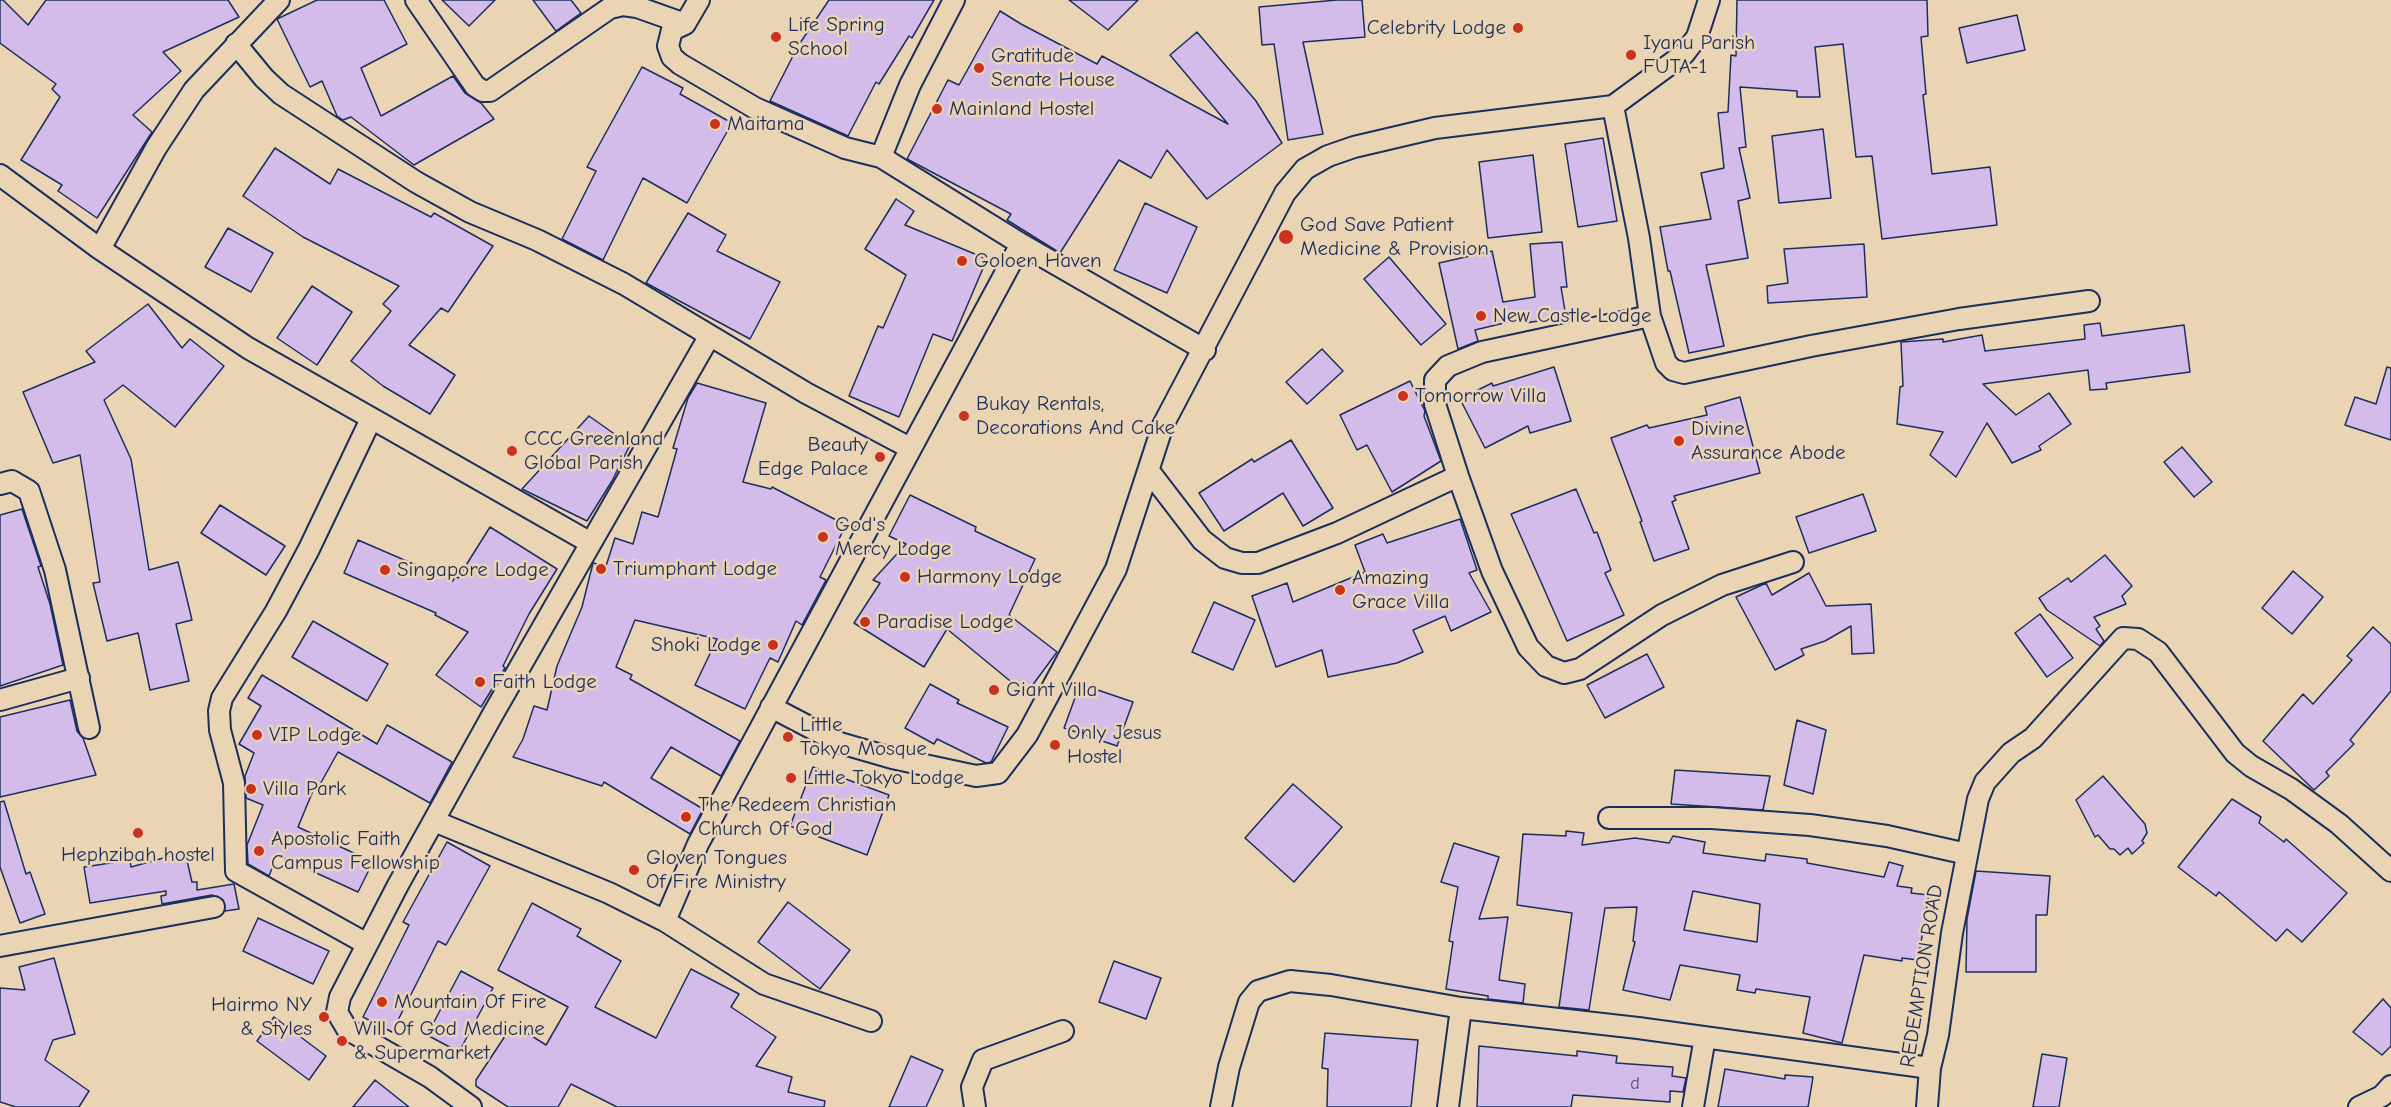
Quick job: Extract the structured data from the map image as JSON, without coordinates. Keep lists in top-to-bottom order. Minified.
{"streets":{"street":["REDEMPTION ROAD"]},"places":["Celebrity Lodge","Life Spring School","Iyanu Parish FUTA-1","Gratitude Senate House","Mainland Hostel","Maitama","God Save Patient Medicine & Provision","Goloen Haven","New Castle Lodge","Tomorrow Villa","Bukay Rentals, Decorations And Cake","Divine Assurance Abode","CCC Greenland Global Parish","Beauty Edge Palace","God's Mercy Lodge","Triumphant Lodge","Singapore Lodge","Harmony Lodge","Amazing Grace Villa","Paradise Lodge","Shoki Lodge","Faith Lodge","Giant Villa","VIP Lodge","Little Tokyo Mosque","Only Jesus Hostel","Little Tokyo Lodge","Villa Park","The Redeem Christian Church Of God","Hephzibah hostel","Apostolic Faith Campus Fellowship","Gloven Tongues Of Fire Ministry","Mountain Of Fire","Hairmo NY & Styles","Will Of God Medicine & Supermarket"],"house_numbers":["d"]}
